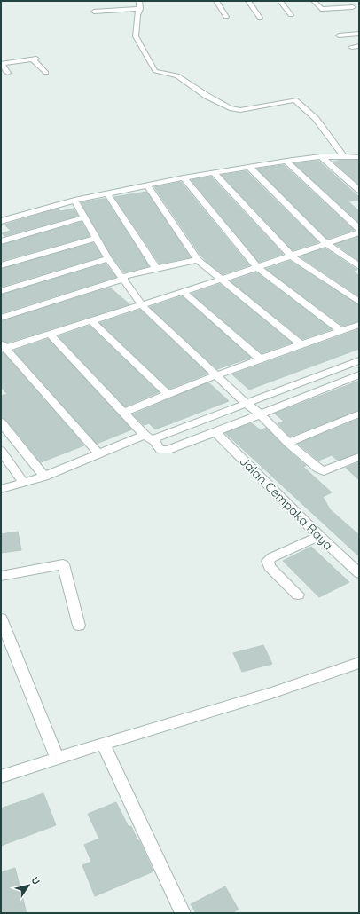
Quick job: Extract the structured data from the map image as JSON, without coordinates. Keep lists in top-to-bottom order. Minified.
{"streets":{"street":["Jalan Cempaka Raya"]},"north":"top right"}
